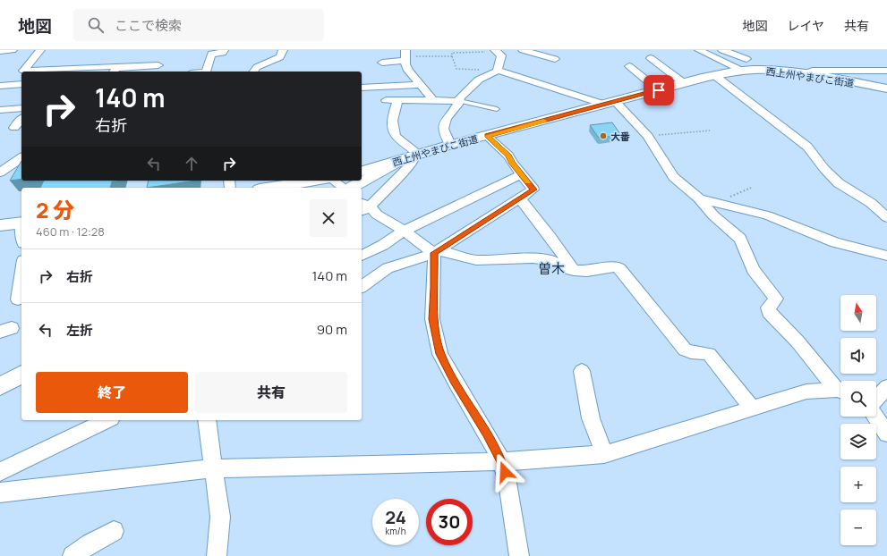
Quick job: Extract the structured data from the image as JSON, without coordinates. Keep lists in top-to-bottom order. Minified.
{"streets":{"highway":["西上州やまびこ街道"]},"districts":["曽木"],"places":["大番"],"north":"top","page":{"header":"地図","search":"ここで検索","nav":["地図","レイヤ","共有"],"turn":["140 m","右折"],"heading":["2 分","460 m · 12:28"],"list":[{"name":"右折","value":"140 m"},{"name":"左折","value":"90 m"}],"map_buttons":["+","−"],"buttons":["終了","共有"],"speed":"24 km/h","limit":"30"}}
